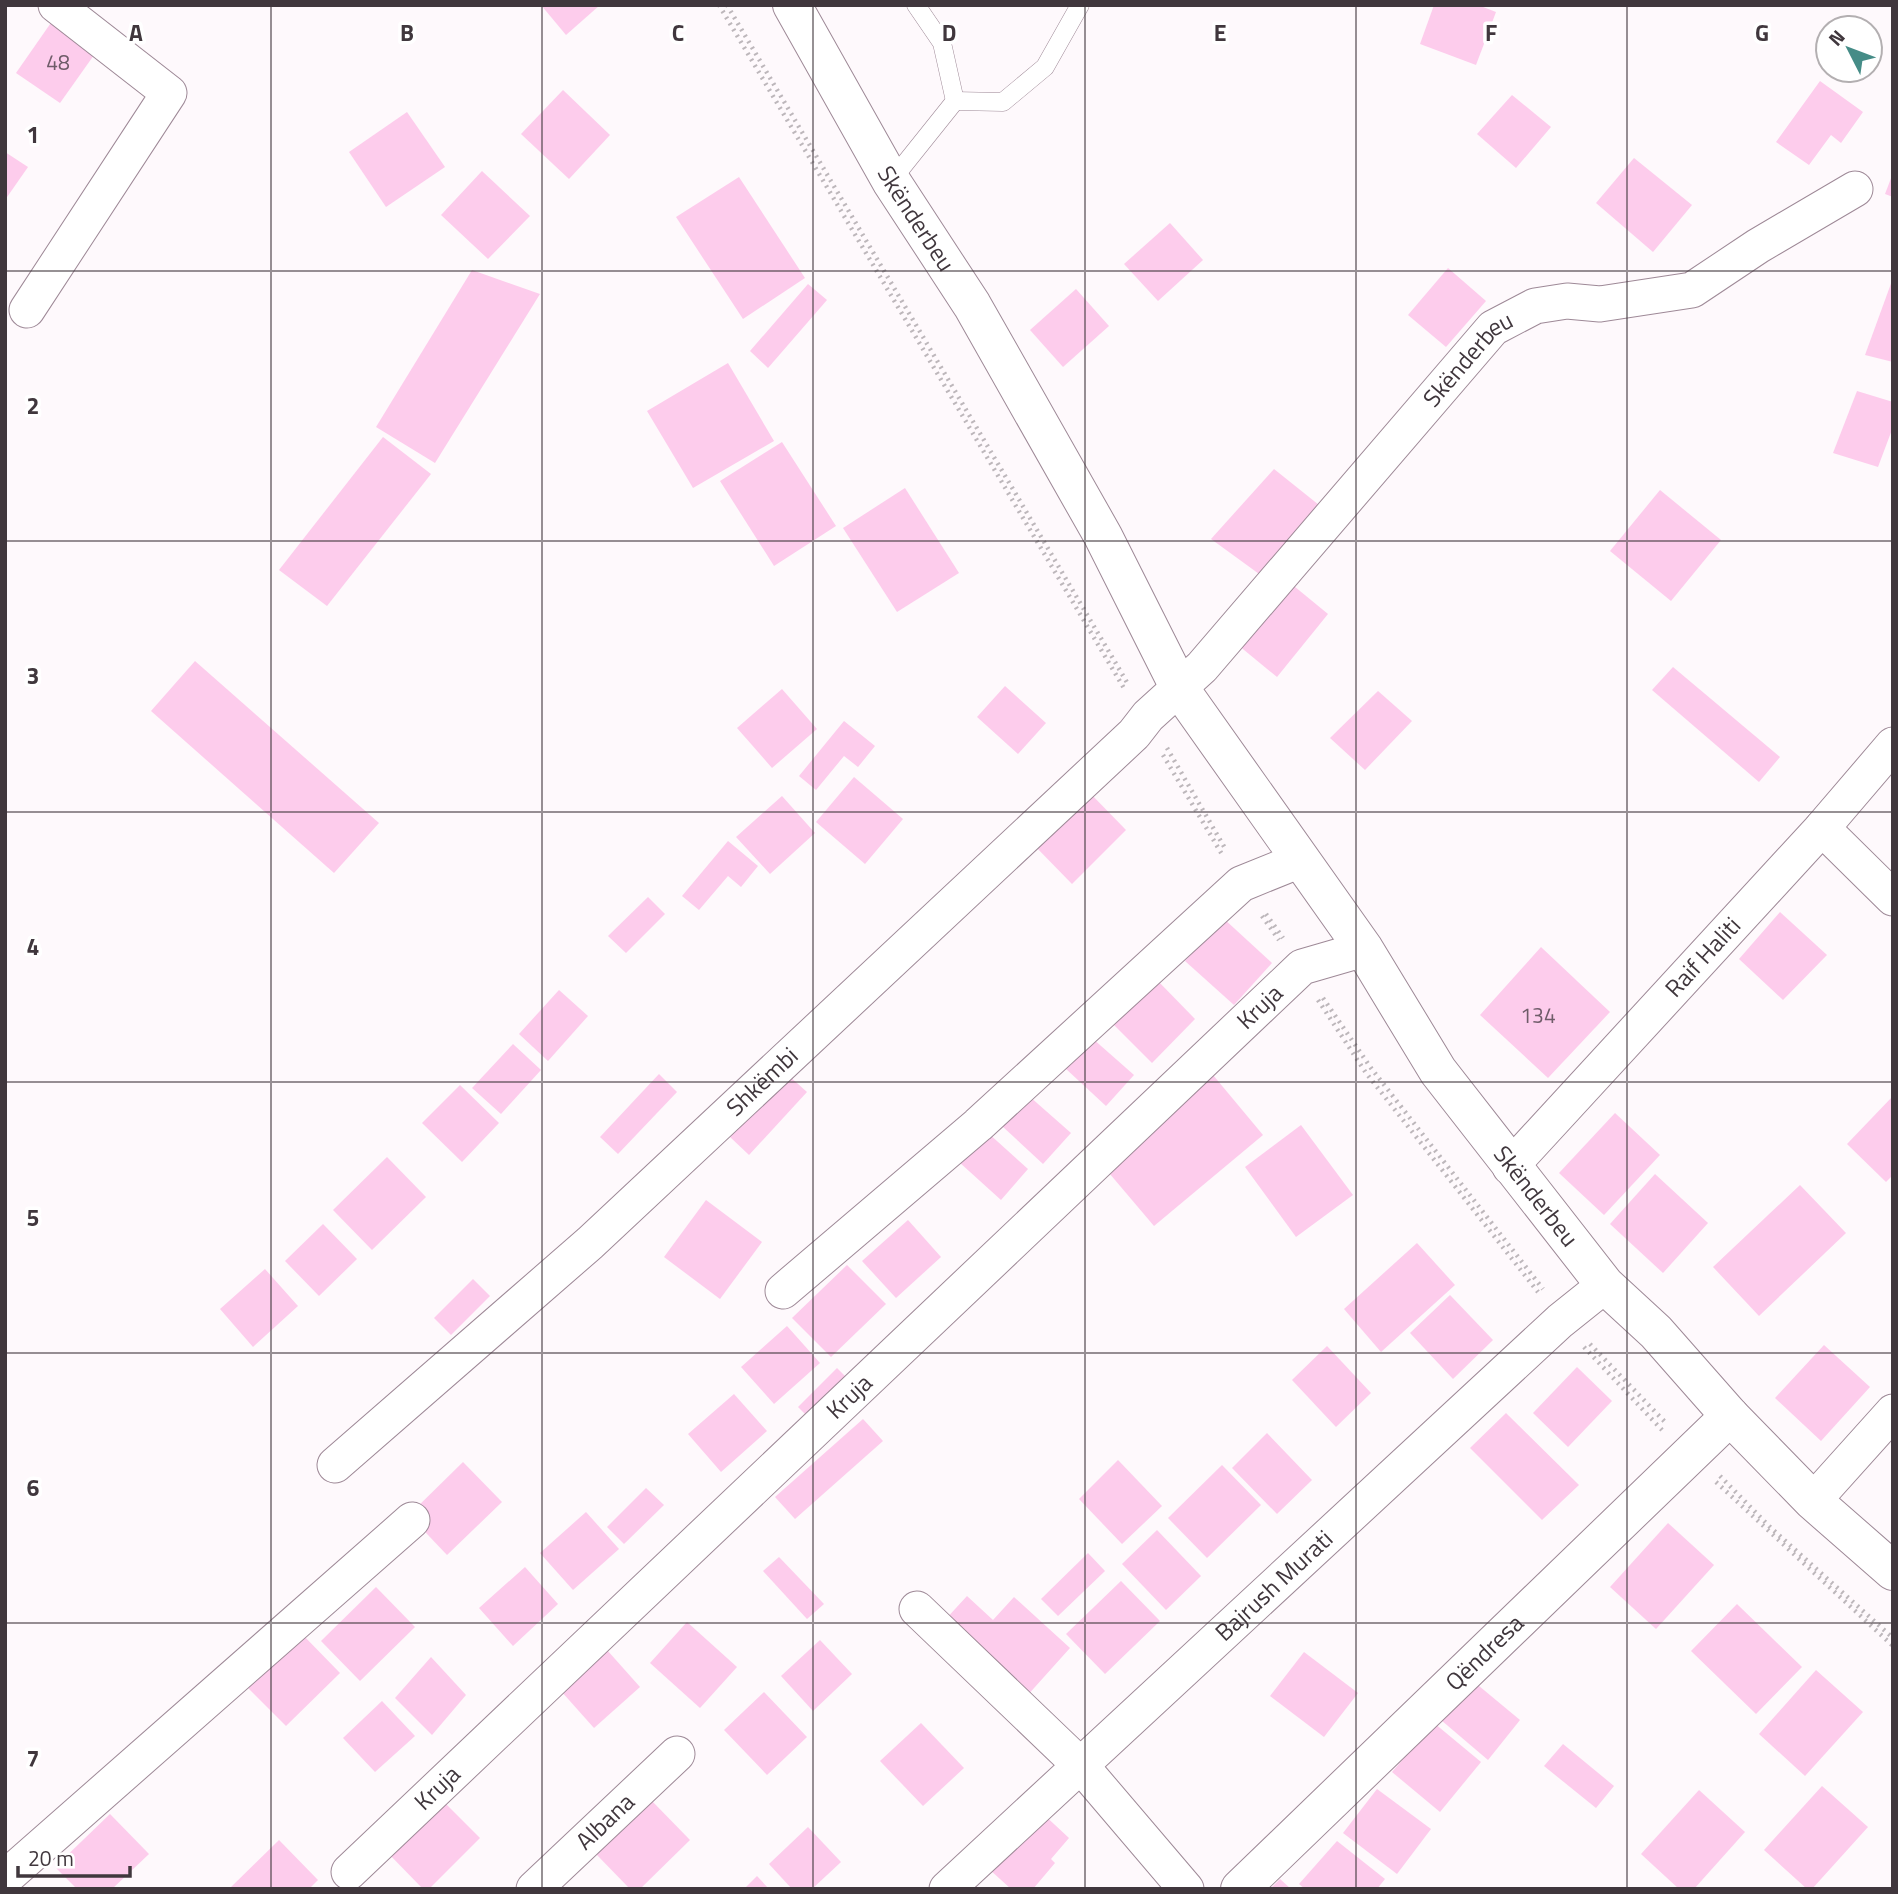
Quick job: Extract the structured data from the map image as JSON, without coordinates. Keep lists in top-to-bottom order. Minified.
{"streets":{"main road":["Skënderbeu","Qëndresa"],"street":["Raif Haliti","Kruja","Shkëmbi","Bajrush Murati","Albana"]},"crossings":[["Skënderbeu","Raif Haliti"],["Skënderbeu","Kruja"],["Skënderbeu","Shkëmbi"],["Skënderbeu","Bajrush Murati"],["Skënderbeu","Qëndresa"]],"house_numbers":["48","134"],"scale_bar":"20 m","north":"top left","grid":{"columns":["A","B","C","D","E","F","G"],"rows":["1","2","3","4","5","6","7"]}}
